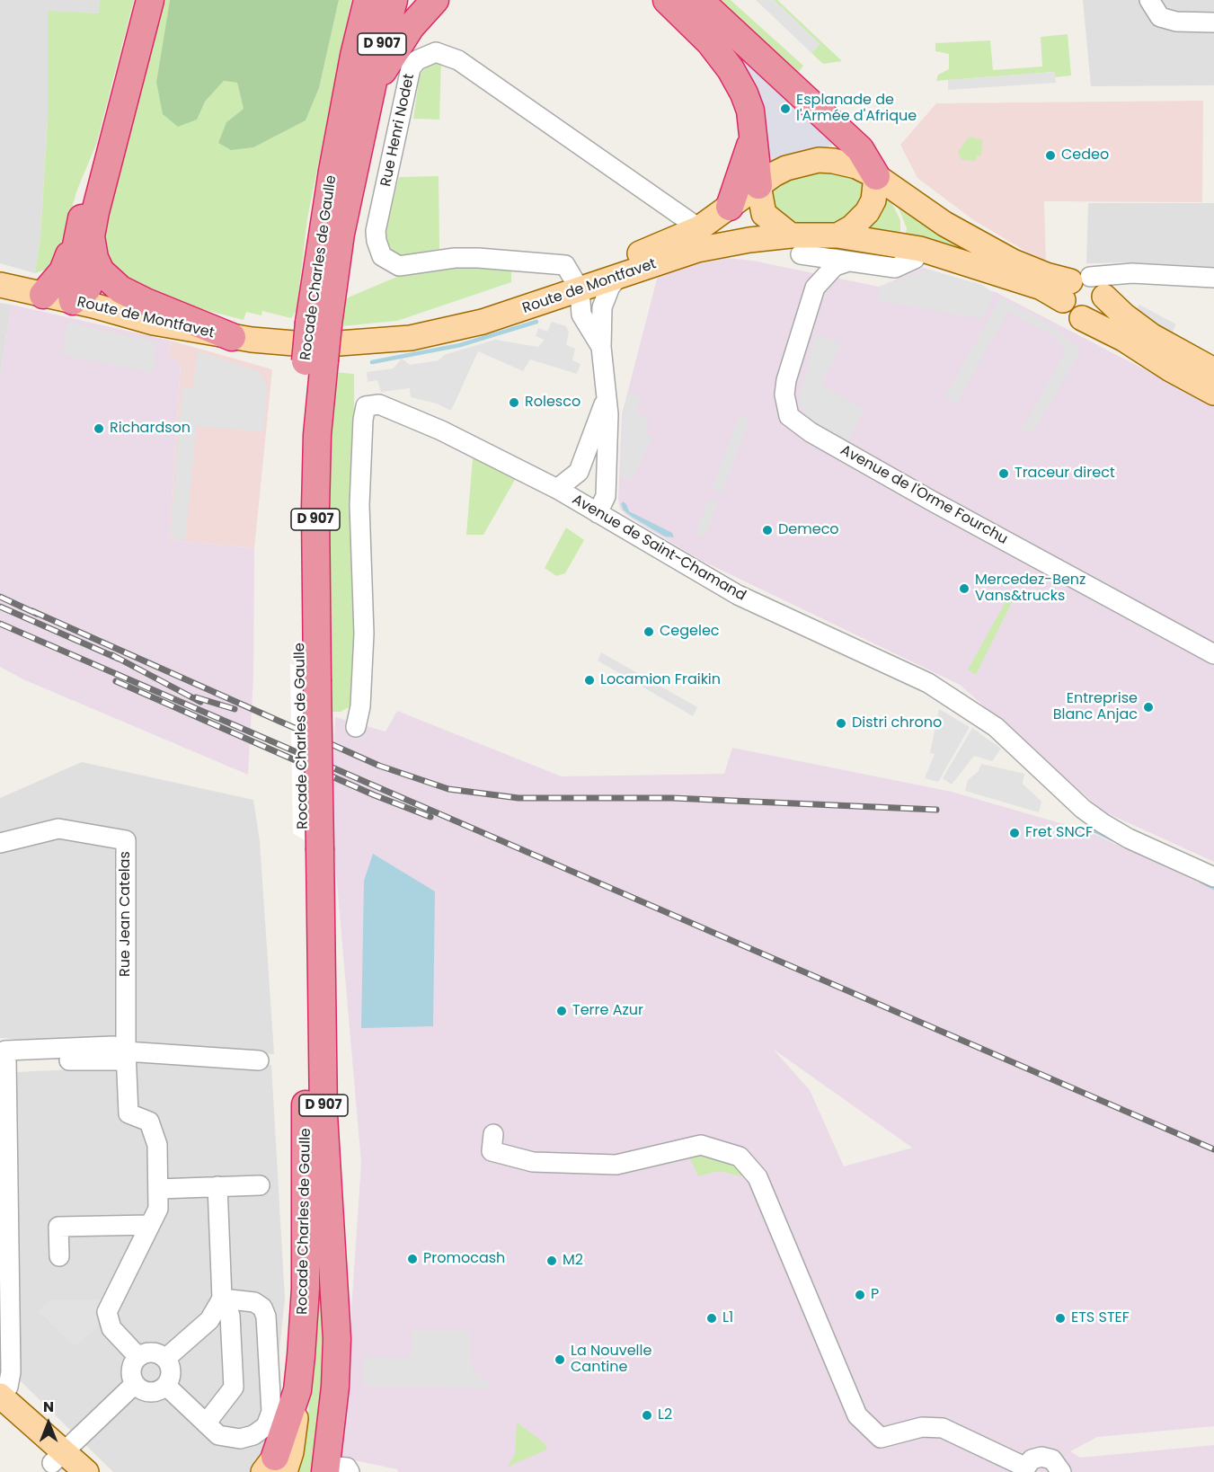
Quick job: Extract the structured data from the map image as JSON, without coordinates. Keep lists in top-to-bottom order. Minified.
{"streets":{"highway":["D 907","Rocade Charles de Gaulle"],"main road":["Route de Montfavet"],"street":["Rue Henri Nodet","Avenue de l'Orme Fourchu","Avenue de Saint-Chamand","Rue Jean Catelas"]},"crossings":[["Rue Henri Nodet","Route de Montfavet"]],"places":["Esplanade de l'Armée d'Afrique","Cedeo","Rolesco","Richardson","Traceur direct","Demeco","Mercedez-Benz Vans&trucks","Cegelec","Locamion Fraikin","Entreprise Blanc Anjac","Distri chrono","Fret SNCF","Terre Azur","Promocash","M2","P","L1","ETS STEF","La Nouvelle Cantine","L2"],"north":"top"}
